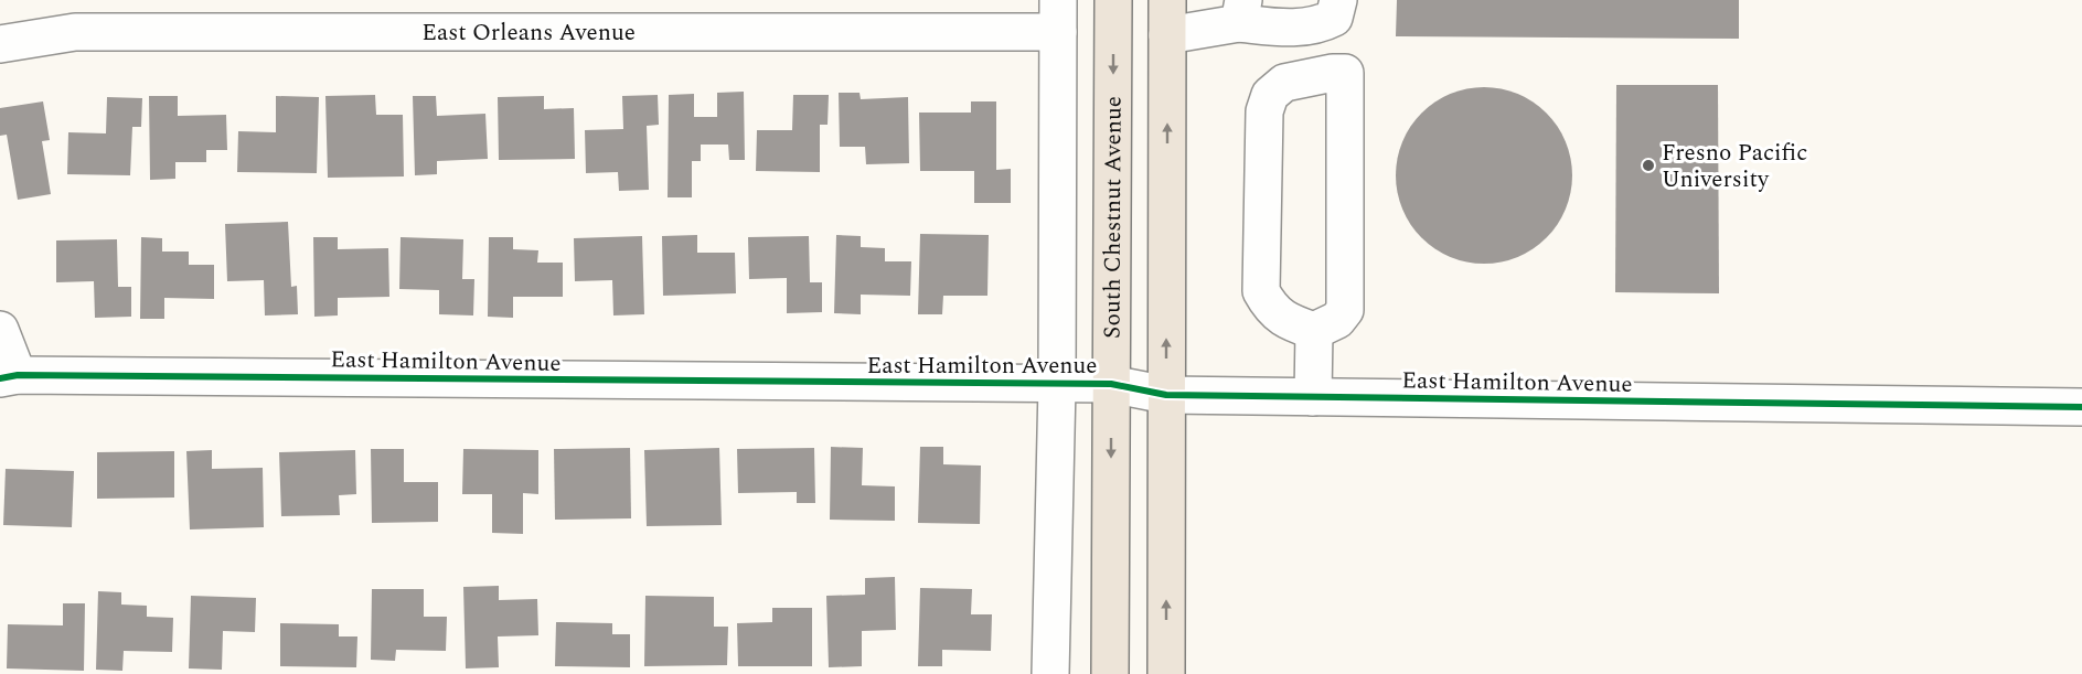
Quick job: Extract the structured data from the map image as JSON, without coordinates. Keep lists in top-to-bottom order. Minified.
{"streets":{"main road":["South Chestnut Avenue"],"street":["East Orleans Avenue","East Hamilton Avenue"]},"crossings":[["South Chestnut Avenue","East Hamilton Avenue"]],"places":["Fresno Pacific University"]}
